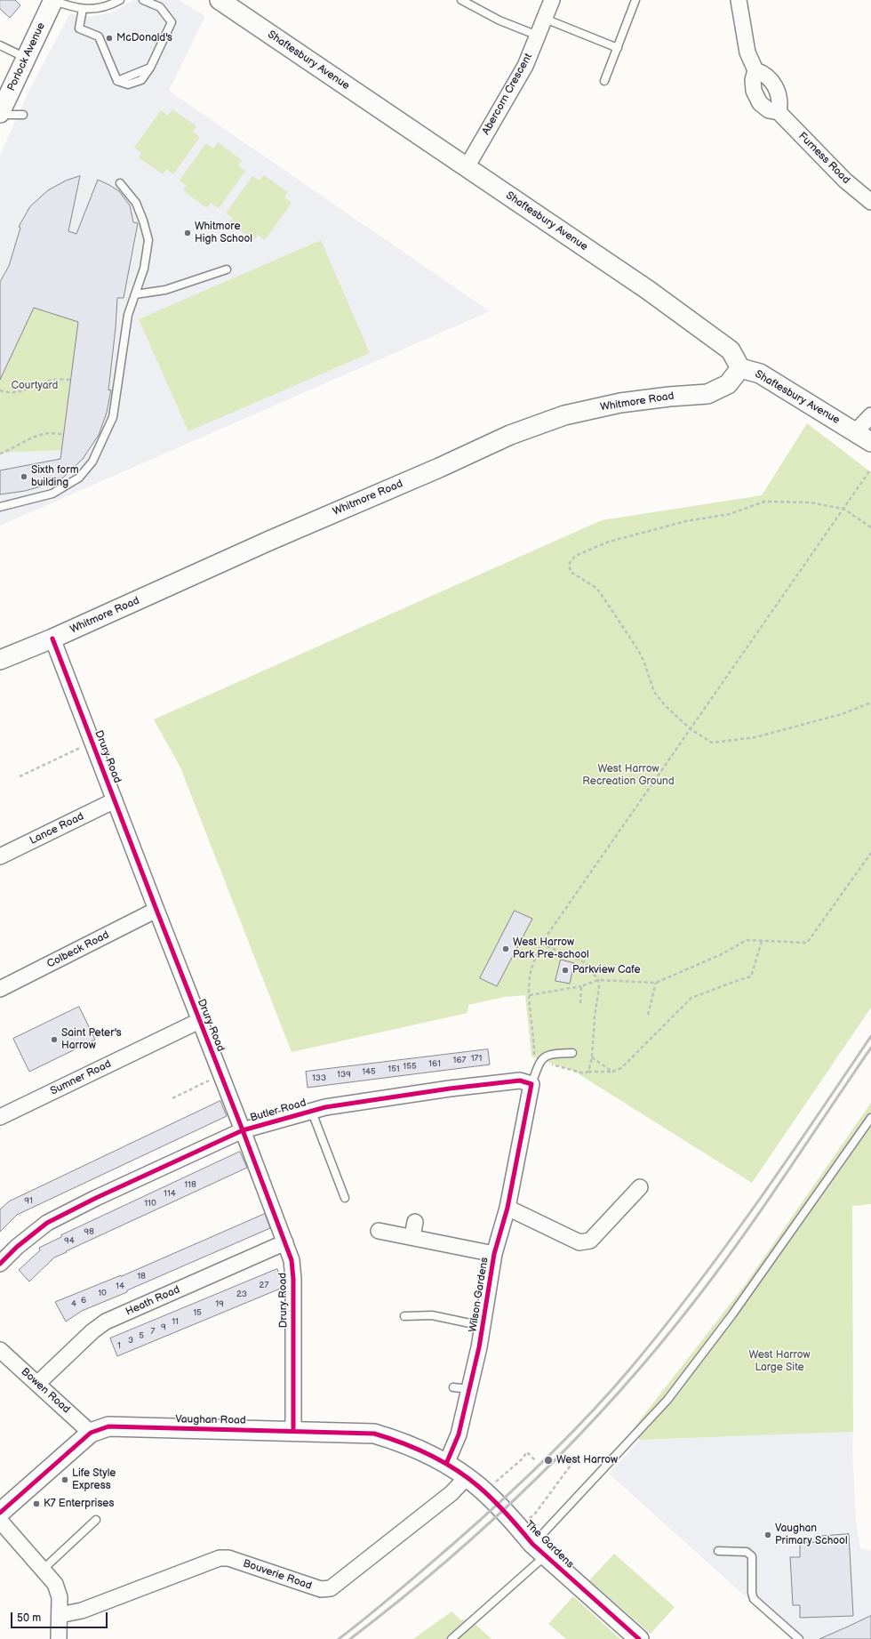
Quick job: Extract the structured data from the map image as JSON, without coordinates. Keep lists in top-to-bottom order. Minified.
{"streets":{"street":["Porlock Avenue","Shaftesbury Avenue","Abercorn Crescent","Furness Road","Whitmore Road","Drury Road","Lance Road","Colbeck Road","Sumner Road","Butler Road","Wilson Gardens","Heath Road","Bowen Road","Vaughan Road","The Gardens","Bouverie Road"]},"crossings":[["Shaftesbury Avenue","Abercorn Crescent"],["Shaftesbury Avenue","Whitmore Road"],["Whitmore Road","Drury Road"],["Drury Road","Lance Road"],["Drury Road","Colbeck Road"],["Drury Road","Sumner Road"],["Drury Road","Butler Road"],["Drury Road","Heath Road"],["Drury Road","Vaughan Road"],["Butler Road","Wilson Gardens"],["Wilson Gardens","Vaughan Road"],["Wilson Gardens","The Gardens"],["Heath Road","Bowen Road"],["Bowen Road","Vaughan Road"],["Vaughan Road","The Gardens"],["The Gardens","Bouverie Road"]],"parks":["Courtyard","West Harrow Recreation Ground","West Harrow Large Site"],"places":["McDonald's","Whitmore High School","Sixth form building","West Harrow Park Pre-school","Parkview Cafe","Saint Peter's Harrow","West Harrow","Life Style Express","K7 Enterprises","Vaughan Primary School"],"house_numbers":["171","167","161","155","151","145","139","133","118","114","91","110","98","94","18","27","14","10","23","6","4","19","15","11","9","7","5","3","1"],"scale_bar":"50 m"}
